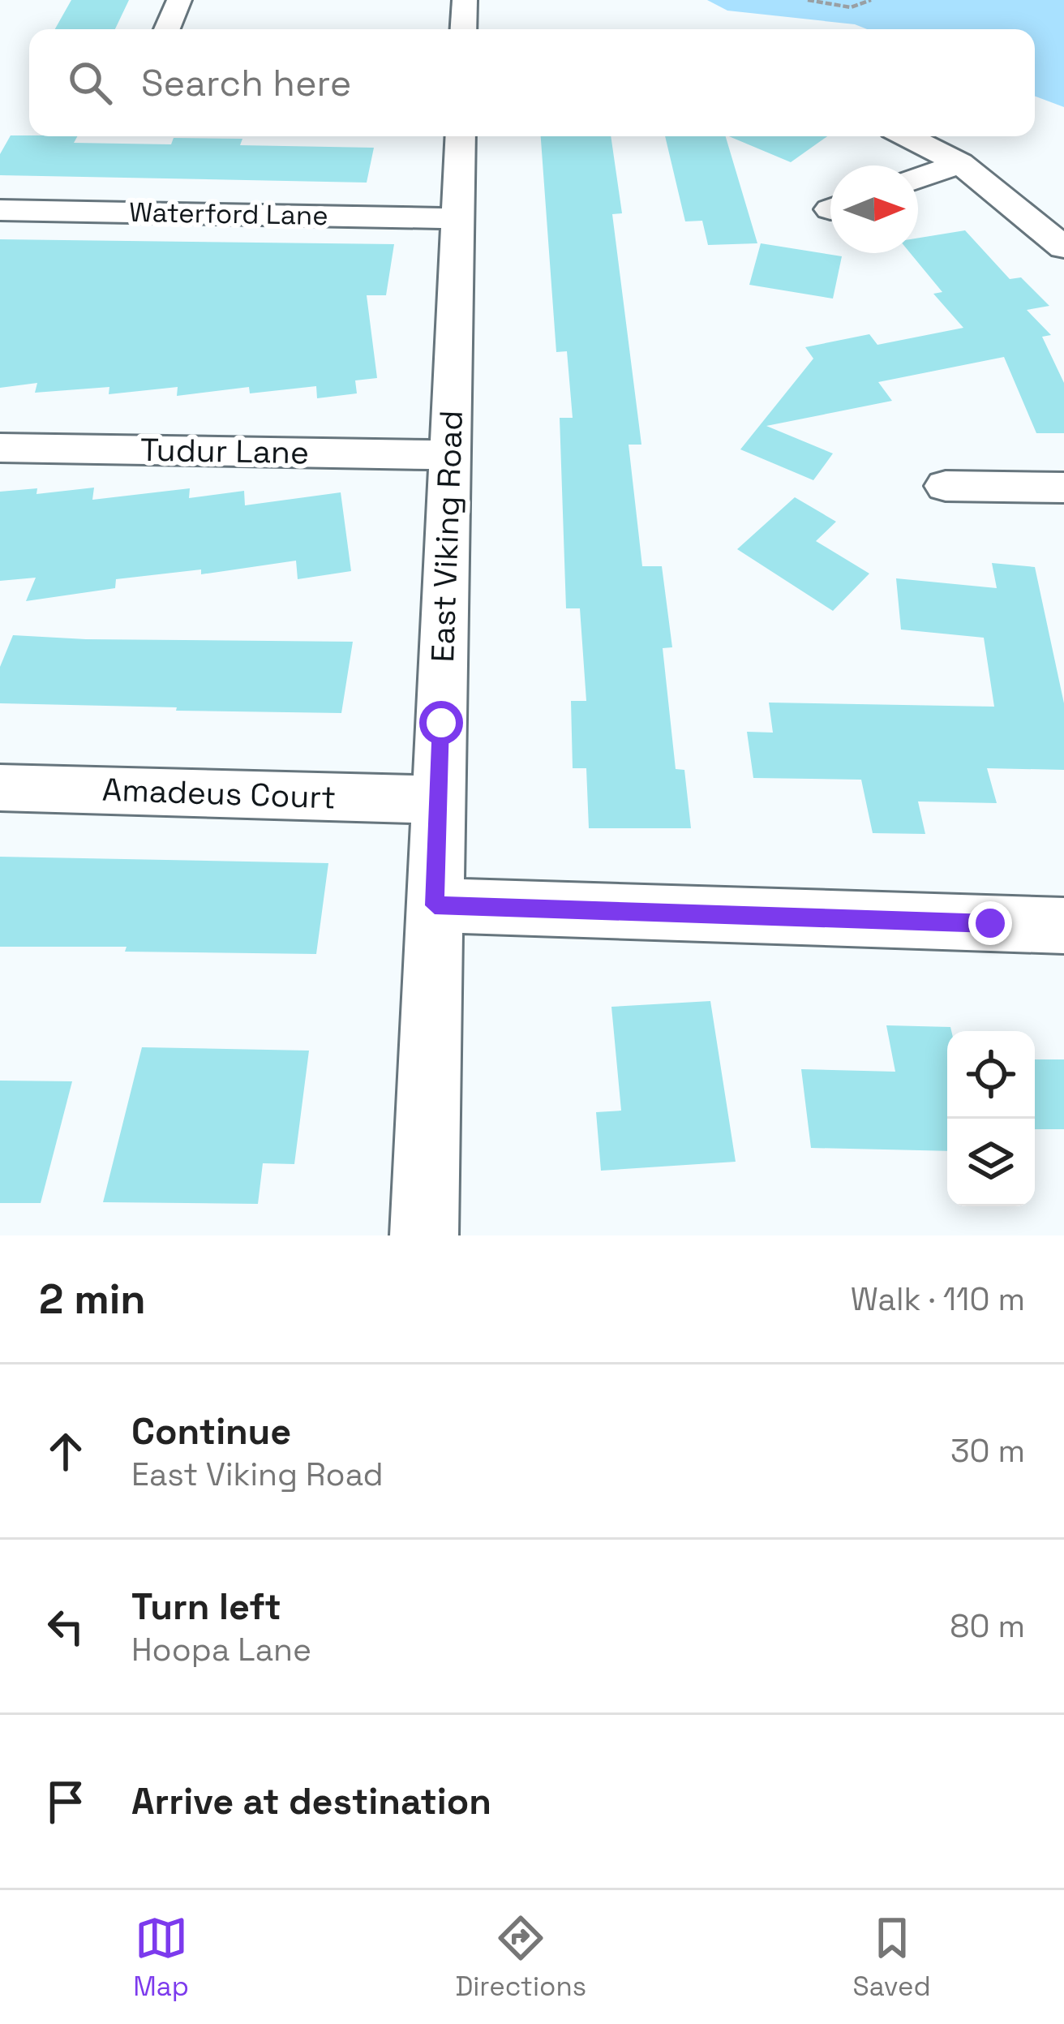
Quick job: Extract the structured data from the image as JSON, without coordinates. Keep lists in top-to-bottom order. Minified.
{"streets":{"street":["Waterford Lane","Tudur Lane","East Viking Road","Amadeus Court"]},"crossings":[["Waterford Lane","East Viking Road"],["Tudur Lane","East Viking Road"],["East Viking Road","Amadeus Court"]],"north":"right","page":{"search":"Search here","heading":["2 min","Walk · 110 m"],"list":[["Continue","East Viking Road","30 m"],["Turn left","Hoopa Lane","80 m"],"Arrive at destination"],"nav":["Map","Directions","Saved"]}}
